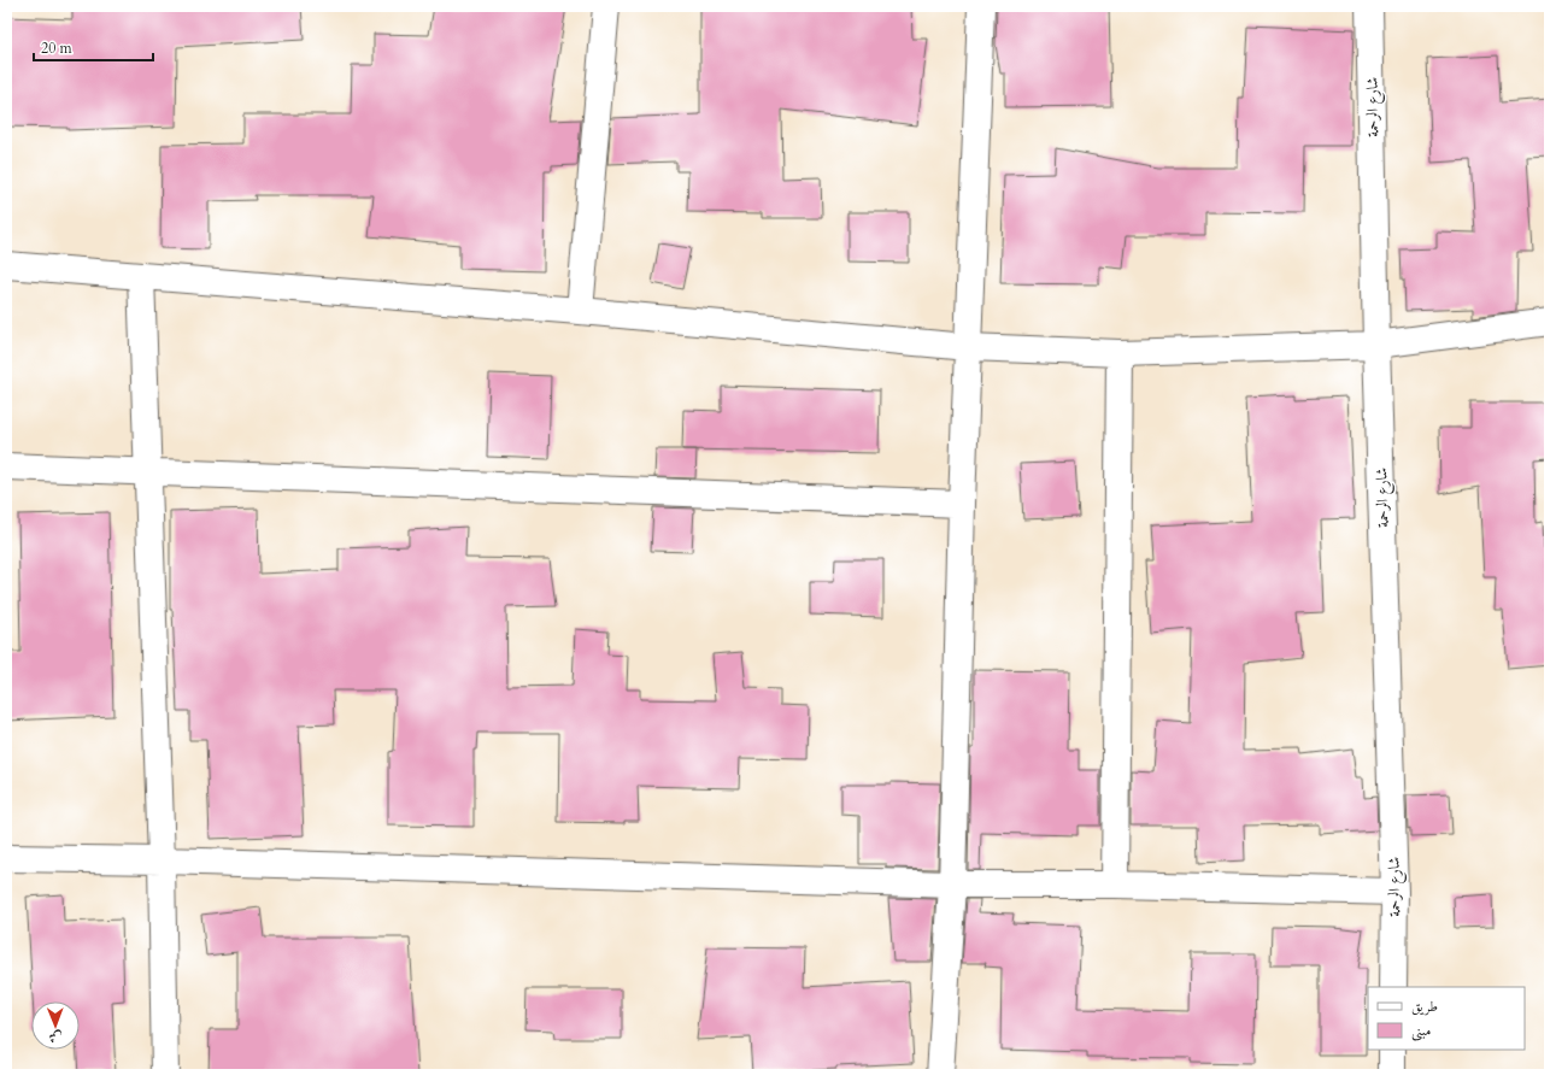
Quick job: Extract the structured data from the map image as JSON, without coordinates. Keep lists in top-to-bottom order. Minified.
{"streets":{"street":["شارع الرحمة"]},"legend":["طريق","مبنى"],"scale_bar":"20 m","north":"bottom"}
